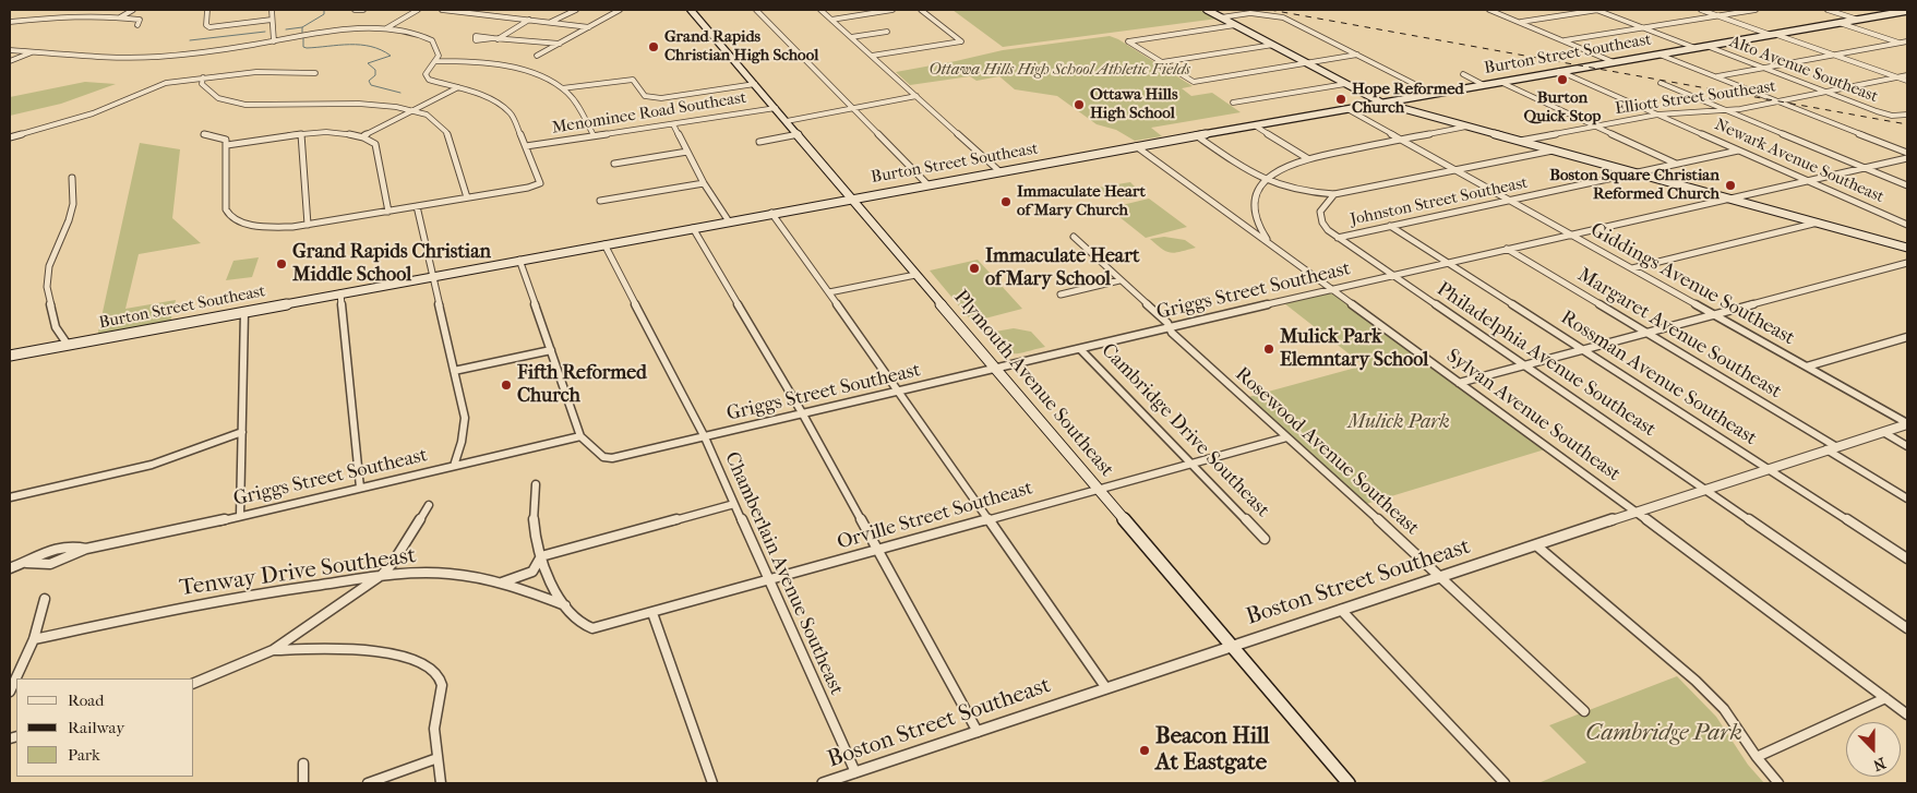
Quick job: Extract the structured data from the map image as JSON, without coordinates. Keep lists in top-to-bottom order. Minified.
{"streets":{"main road":["Burton Street Southeast","Plymouth Avenue Southeast"],"street":["Alto Avenue Southeast","Elliott Street Southeast","Menominee Road Southeast","Newark Avenue Southeast","Johnston Street Southeast","Giddings Avenue Southeast","Griggs Street Southeast","Margaret Avenue Southeast","Philadelphia Avenue Southeast","Rossman Avenue Southeast","Sylvan Avenue Southeast","Cambridge Drive Southeast","Rosewood Avenue Southeast","Orville Street Southeast","Tenway Drive Southeast","Chamberlain Avenue Southeast","Boston Street Southeast"]},"crossings":[["Burton Street Southeast","Alto Avenue Southeast"],["Burton Street Southeast","Newark Avenue Southeast"],["Burton Street Southeast","Giddings Avenue Southeast"],["Burton Street Southeast","Plymouth Avenue Southeast"],["Burton Street Southeast","Sylvan Avenue Southeast"],["Burton Street Southeast","Chamberlain Avenue Southeast"],["Alto Avenue Southeast","Elliott Street Southeast"],["Elliott Street Southeast","Newark Avenue Southeast"],["Menominee Road Southeast","Plymouth Avenue Southeast"],["Newark Avenue Southeast","Johnston Street Southeast"],["Newark Avenue Southeast","Griggs Street Southeast"],["Johnston Street Southeast","Giddings Avenue Southeast"],["Johnston Street Southeast","Philadelphia Avenue Southeast"],["Johnston Street Southeast","Rossman Avenue Southeast"],["Giddings Avenue Southeast","Griggs Street Southeast"],["Giddings Avenue Southeast","Boston Street Southeast"],["Griggs Street Southeast","Margaret Avenue Southeast"],["Griggs Street Southeast","Philadelphia Avenue Southeast"],["Griggs Street Southeast","Rossman Avenue Southeast"],["Griggs Street Southeast","Plymouth Avenue Southeast"],["Griggs Street Southeast","Sylvan Avenue Southeast"],["Griggs Street Southeast","Cambridge Drive Southeast"],["Griggs Street Southeast","Rosewood Avenue Southeast"],["Griggs Street Southeast","Chamberlain Avenue Southeast"],["Margaret Avenue Southeast","Boston Street Southeast"],["Philadelphia Avenue Southeast","Boston Street Southeast"],["Rossman Avenue Southeast","Boston Street Southeast"],["Plymouth Avenue Southeast","Orville Street Southeast"],["Plymouth Avenue Southeast","Boston Street Southeast"],["Sylvan Avenue Southeast","Boston Street Southeast"],["Cambridge Drive Southeast","Orville Street Southeast"],["Rosewood Avenue Southeast","Orville Street Southeast"],["Rosewood Avenue Southeast","Boston Street Southeast"],["Orville Street Southeast","Tenway Drive Southeast"],["Orville Street Southeast","Chamberlain Avenue Southeast"],["Chamberlain Avenue Southeast","Boston Street Southeast"]],"parks":["Ottawa Hills High School Athletic Fields","Mulick Park","Cambridge Park"],"places":["Grand Rapids Christian High School","Burton Quick Stop","Hope Reformed Church","Ottawa Hills High School","Boston Square Christian Reformed Church","Immaculate Heart of Mary Church","Grand Rapids Christian Middle School","Immaculate Heart of Mary School","Mulick Park Elemntary School","Fifth Reformed Church","Beacon Hill At Eastgate"],"legend":["Road","Railway","Park"],"north":"bottom"}
